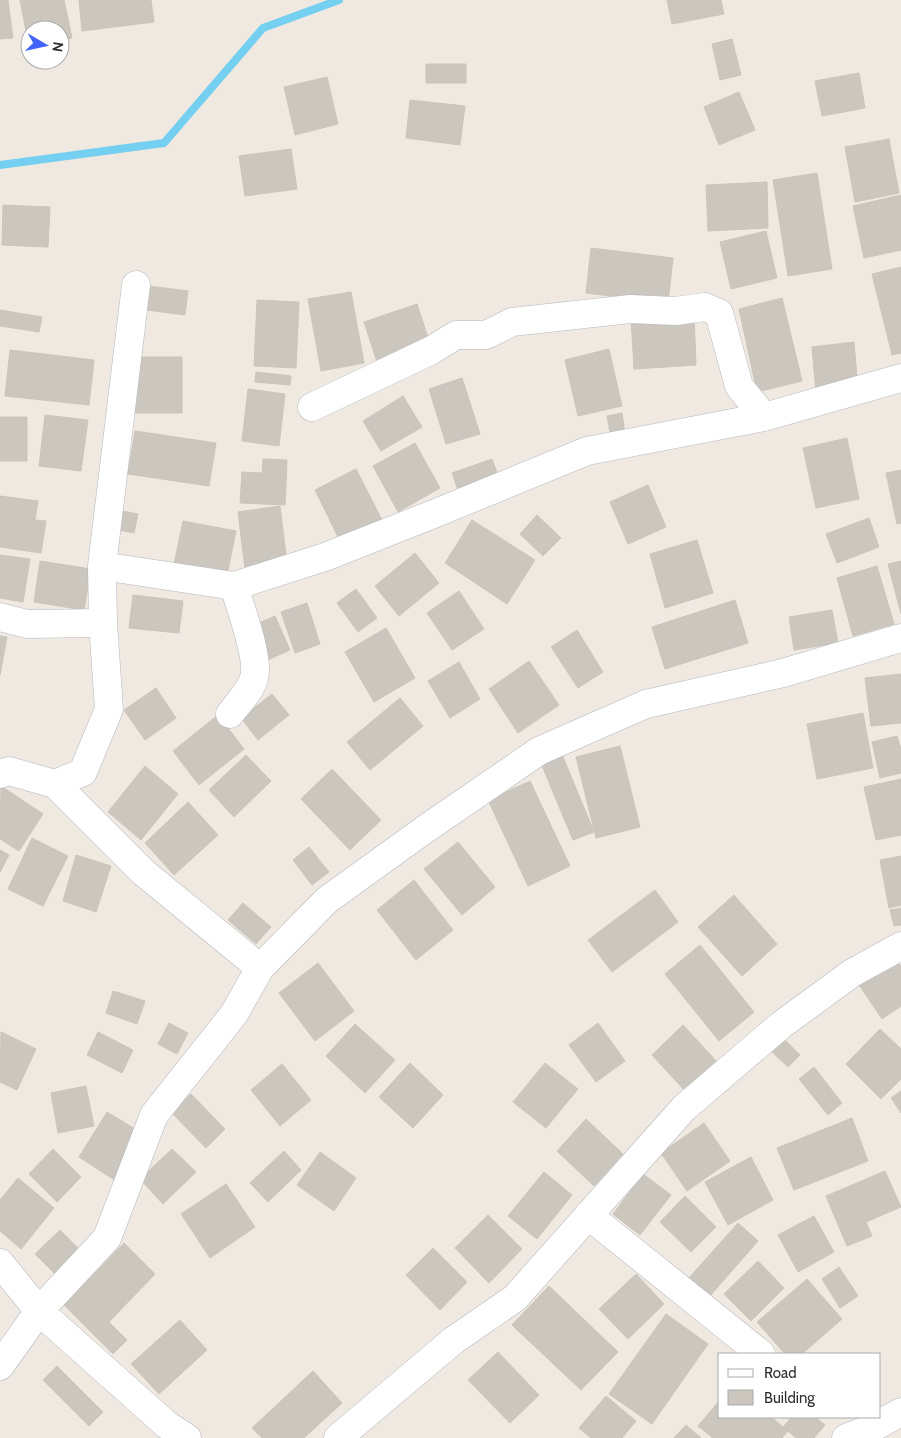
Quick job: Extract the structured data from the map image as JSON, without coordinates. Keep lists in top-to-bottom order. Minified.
{"legend":["Road","Building"],"north":"right"}
